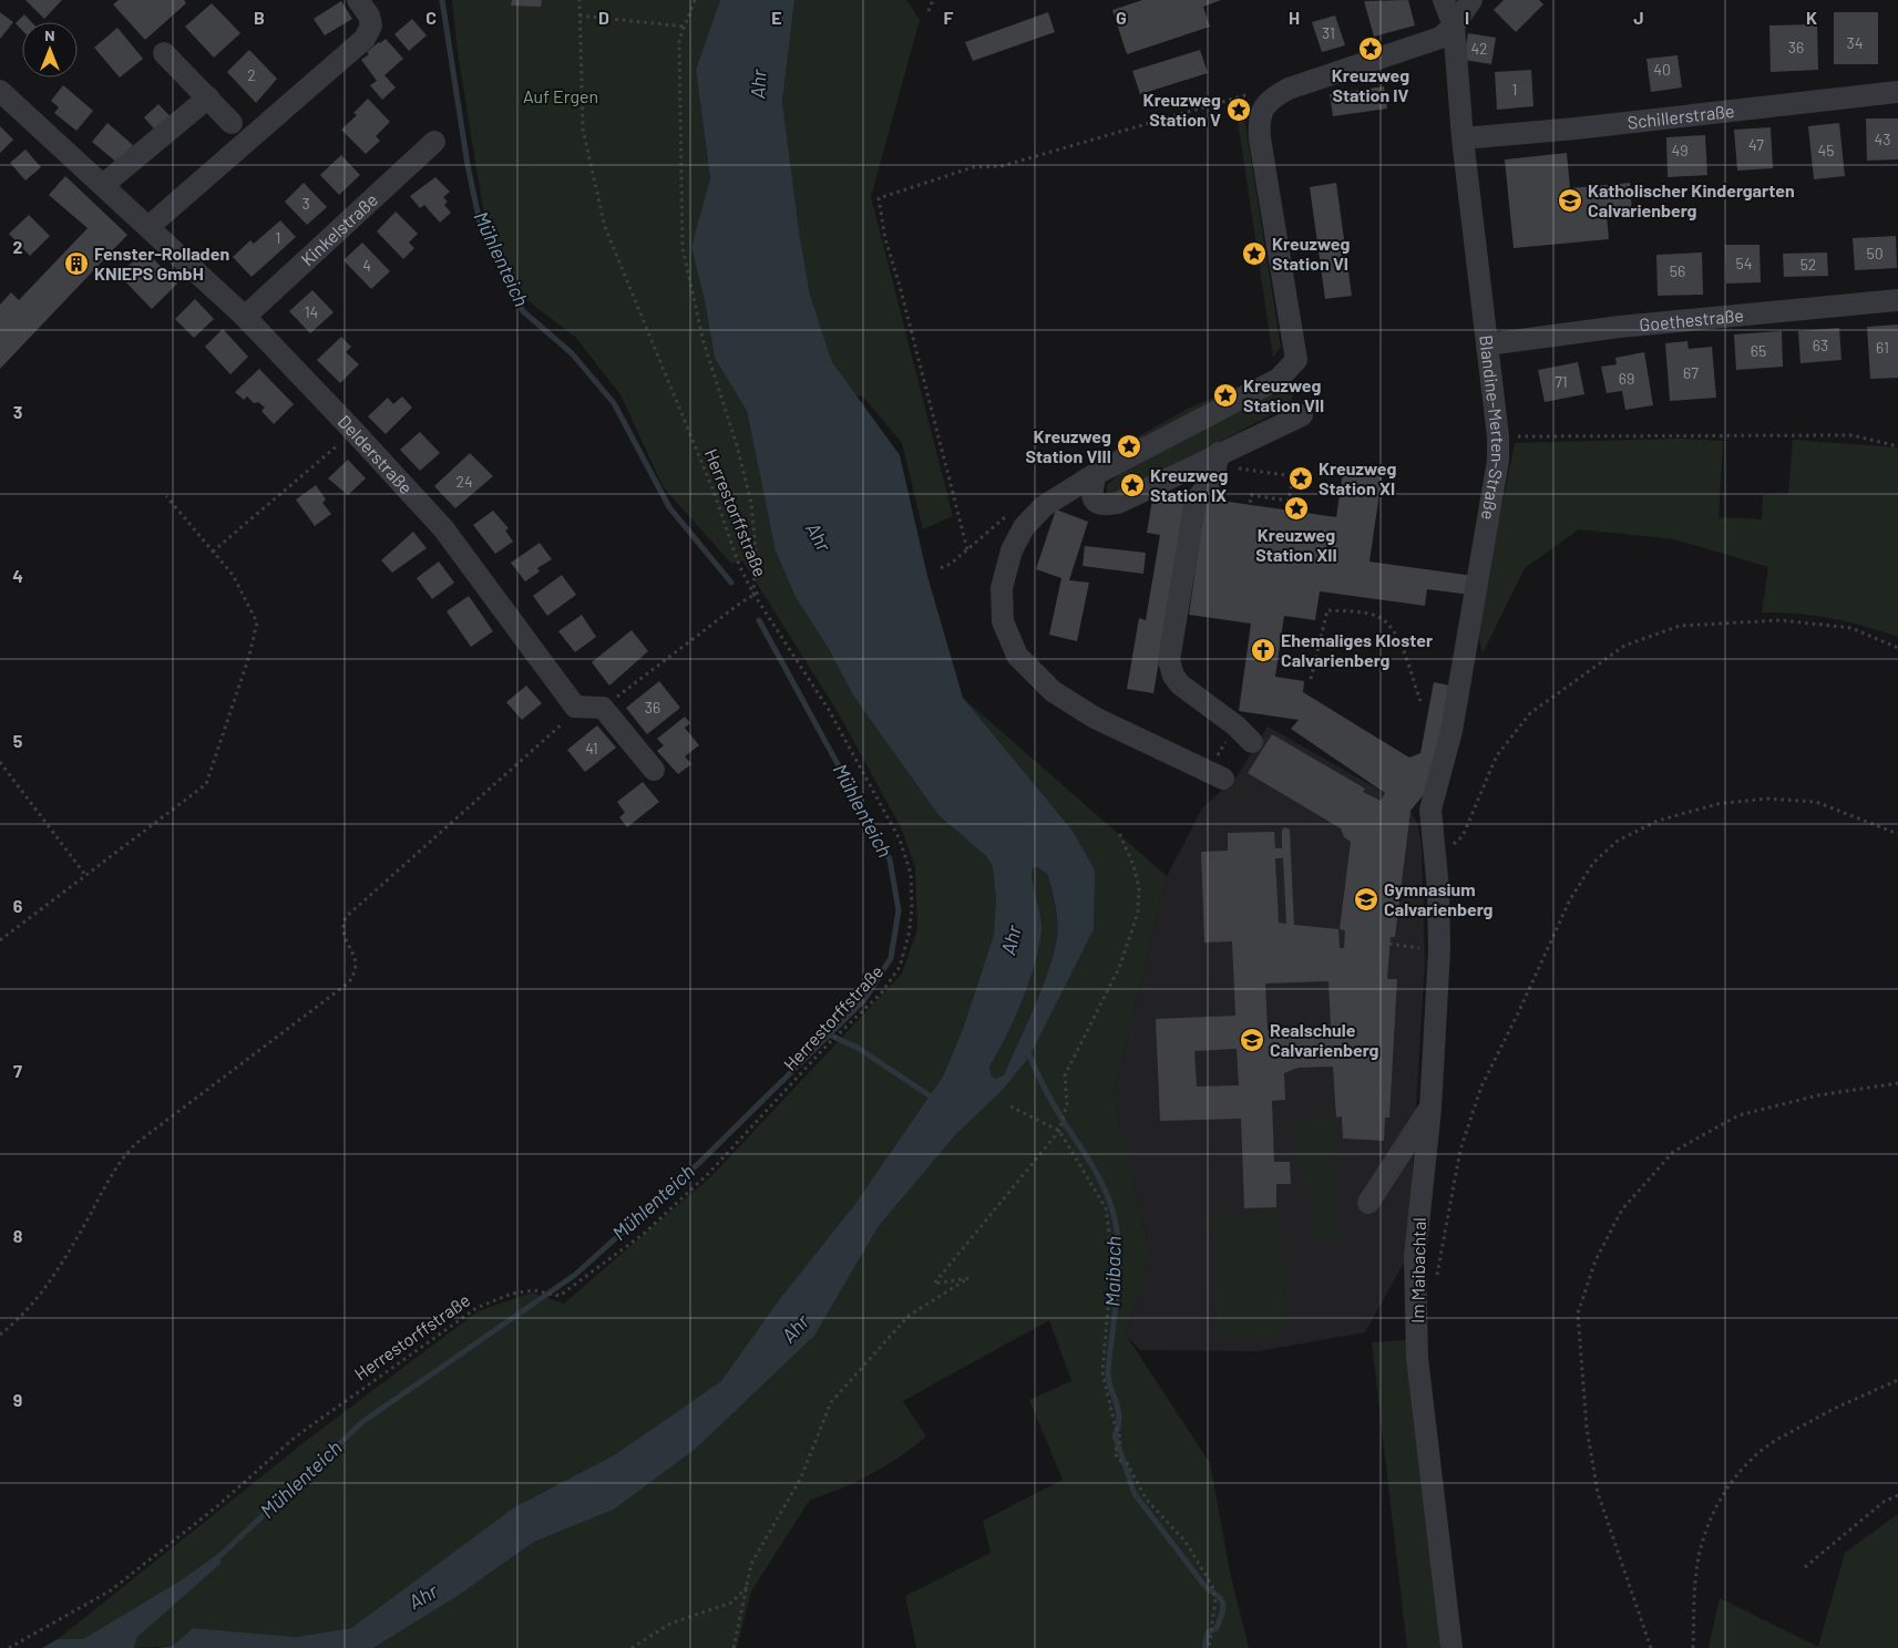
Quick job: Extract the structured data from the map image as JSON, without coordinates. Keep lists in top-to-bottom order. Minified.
{"streets":{"street":["Schillerstraße","Kinkelstraße","Goethestraße","Blandine-Merten-Straße","Delderstraße","Im Maibachtal"],"path":["Herrestorffstraße"]},"crossings":[["Schillerstraße","Blandine-Merten-Straße"],["Kinkelstraße","Delderstraße"],["Goethestraße","Blandine-Merten-Straße"],["Blandine-Merten-Straße","Im Maibachtal"]],"water":["Ahr","Mühlenteich","Maibach"],"parks":["Auf Ergen"],"places":{"place":["Kreuzweg Station IV","Kreuzweg Station V","Kreuzweg Station VI","Kreuzweg Station VII","Kreuzweg Station VIII","Kreuzweg Station XI","Kreuzweg Station IX","Kreuzweg Station XII"],"school or university":["Katholischer Kindergarten Calvarienberg","Gymnasium Calvarienberg","Realschule Calvarienberg"],"building":["Fenster-Rolladen KNIEPS GmbH"],"church":["Ehemaliges Kloster Calvarienberg"]},"house_numbers":["31","34","36","42","40","2","1","43","47","49","45","3","1","50","54","52","4","56","14","63","61","65","67","69","71","24","36","41"],"north":"top","grid":{"columns":["B","C","D","E","F","G","H","I","J","K"],"rows":["2","3","4","5","6","7","8","9"]}}
